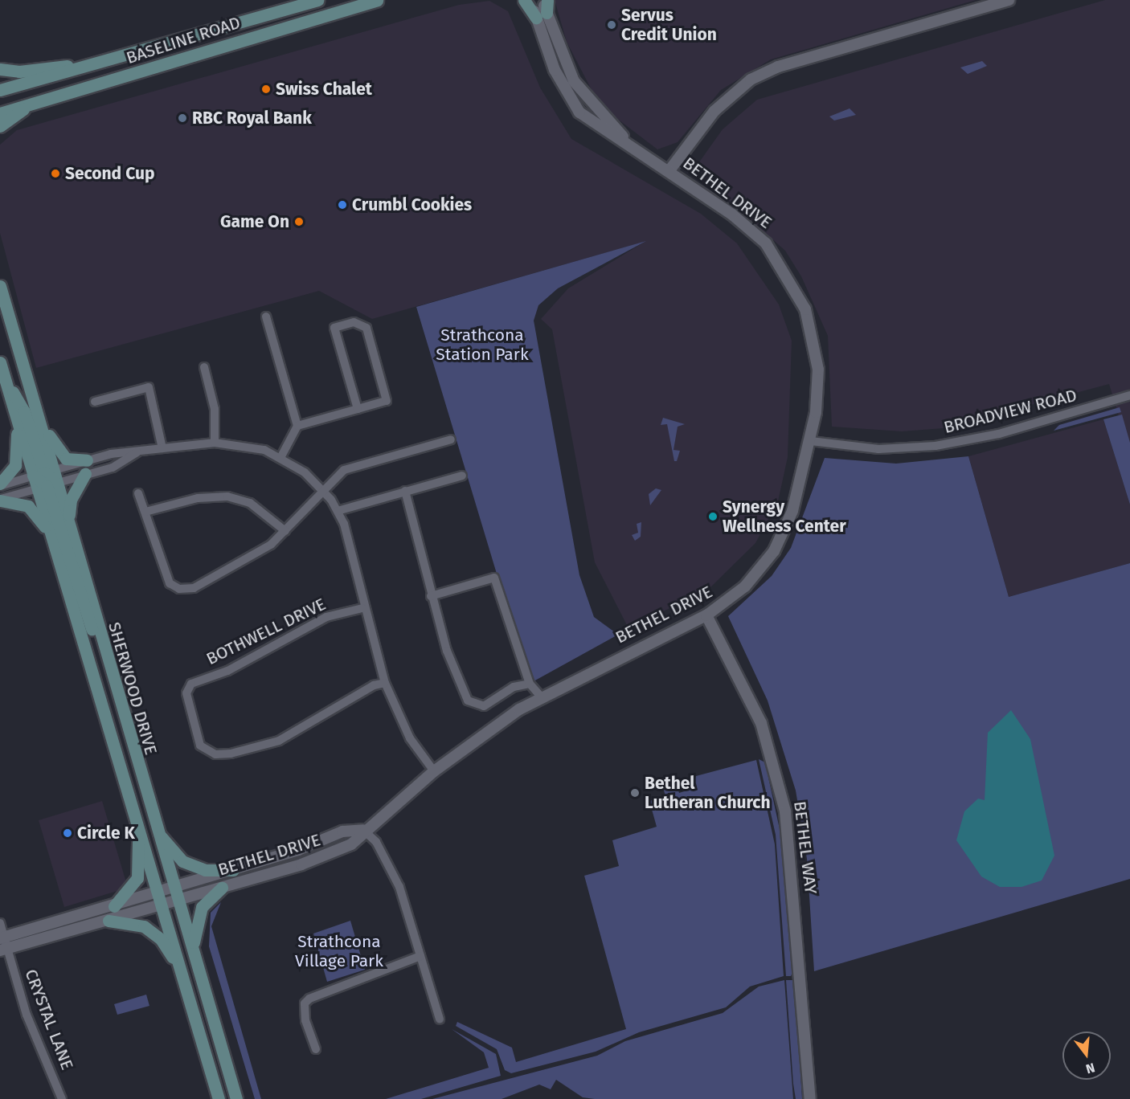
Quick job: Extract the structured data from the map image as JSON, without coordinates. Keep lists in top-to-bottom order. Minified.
{"streets":{"main road":["BASELINE ROAD","SHERWOOD DRIVE"],"street":["BETHEL DRIVE","BROADVIEW ROAD","BOTHWELL DRIVE","BETHEL WAY","CRYSTAL LANE"]},"crossings":[["BETHEL DRIVE","BROADVIEW ROAD"],["BETHEL DRIVE","SHERWOOD DRIVE"],["BETHEL DRIVE","BETHEL WAY"],["BETHEL DRIVE","CRYSTAL LANE"]],"parks":["Strathcona Station Park","Strathcona Village Park"],"places":["Servus Credit Union","Swiss Chalet","RBC Royal Bank","Second Cup","Crumbl Cookies","Game On","Synergy Wellness Center","Bethel Lutheran Church","Circle K"],"north":"bottom"}
